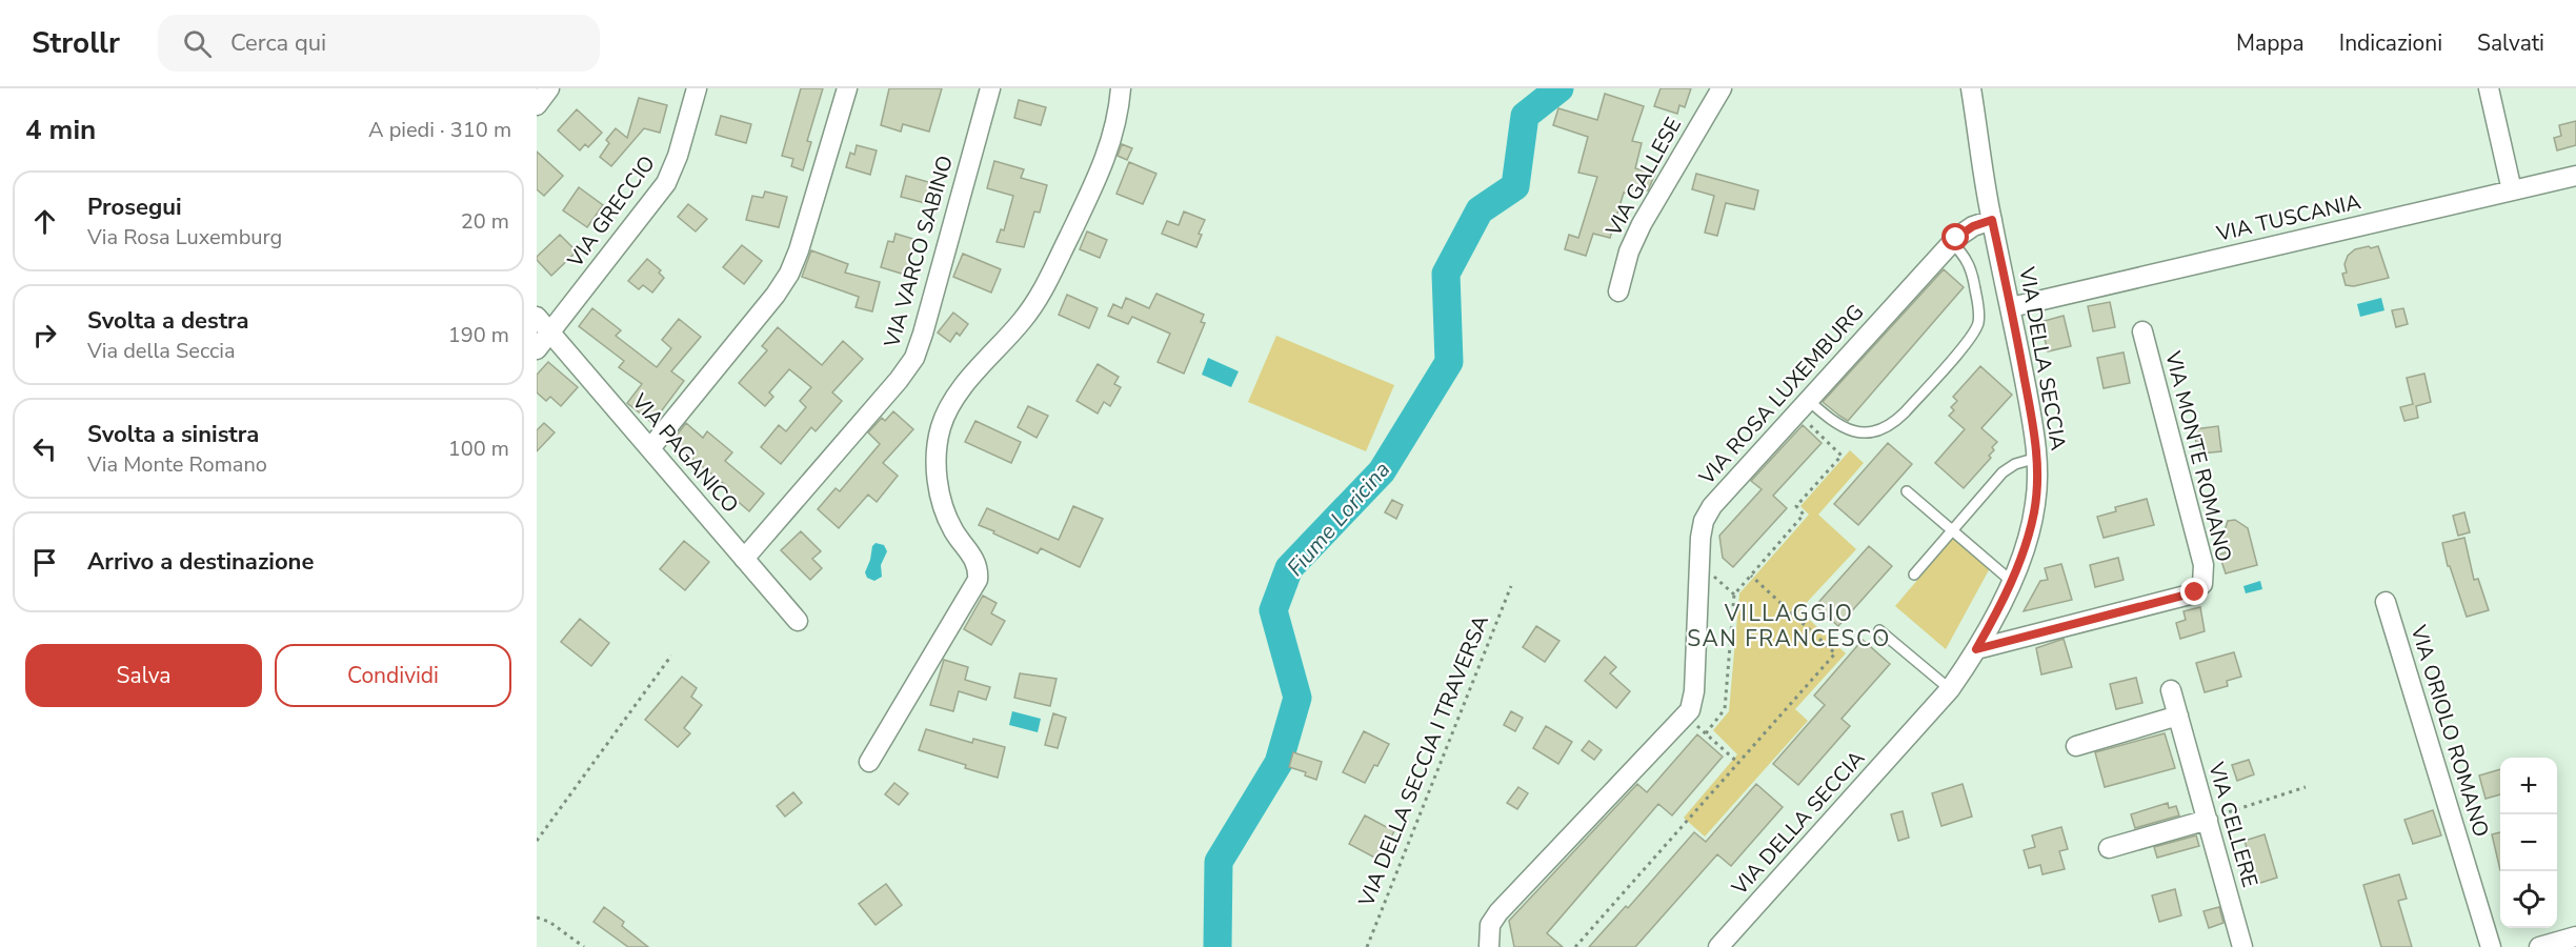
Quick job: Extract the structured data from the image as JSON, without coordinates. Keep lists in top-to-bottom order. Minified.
{"streets":{"street":["VIA GALLESE","VIA GRECCIO","VIA TUSCANIA","VIA VARCO SABINO","VIA DELLA SECCIA","VIA ROSA LUXEMBURG","VIA PAGANICO","VIA MONTE ROMANO","VIA ORIOLO ROMANO","VIA CELLERE"],"path":["VIA DELLA SECCIA I TRAVERSA"]},"crossings":[["VIA GRECCIO","VIA PAGANICO"],["VIA TUSCANIA","VIA DELLA SECCIA"],["VIA VARCO SABINO","VIA PAGANICO"],["VIA DELLA SECCIA","VIA ROSA LUXEMBURG"],["VIA DELLA SECCIA","VIA MONTE ROMANO"]],"districts":["VILLAGGIO SAN FRANCESCO"],"water":["Fiume Loricina"],"page":{"header":"Strollr","search":"Cerca qui","nav":["Mappa","Indicazioni","Salvati"],"heading":["4 min","A piedi · 310 m"],"list":[["Prosegui","Via Rosa Luxemburg","20 m"],["Svolta a destra","Via della Seccia","190 m"],["Svolta a sinistra","Via Monte Romano","100 m"],"Arrivo a destinazione"],"buttons":["Salva","Condividi"],"map_buttons":["+","−"]}}
